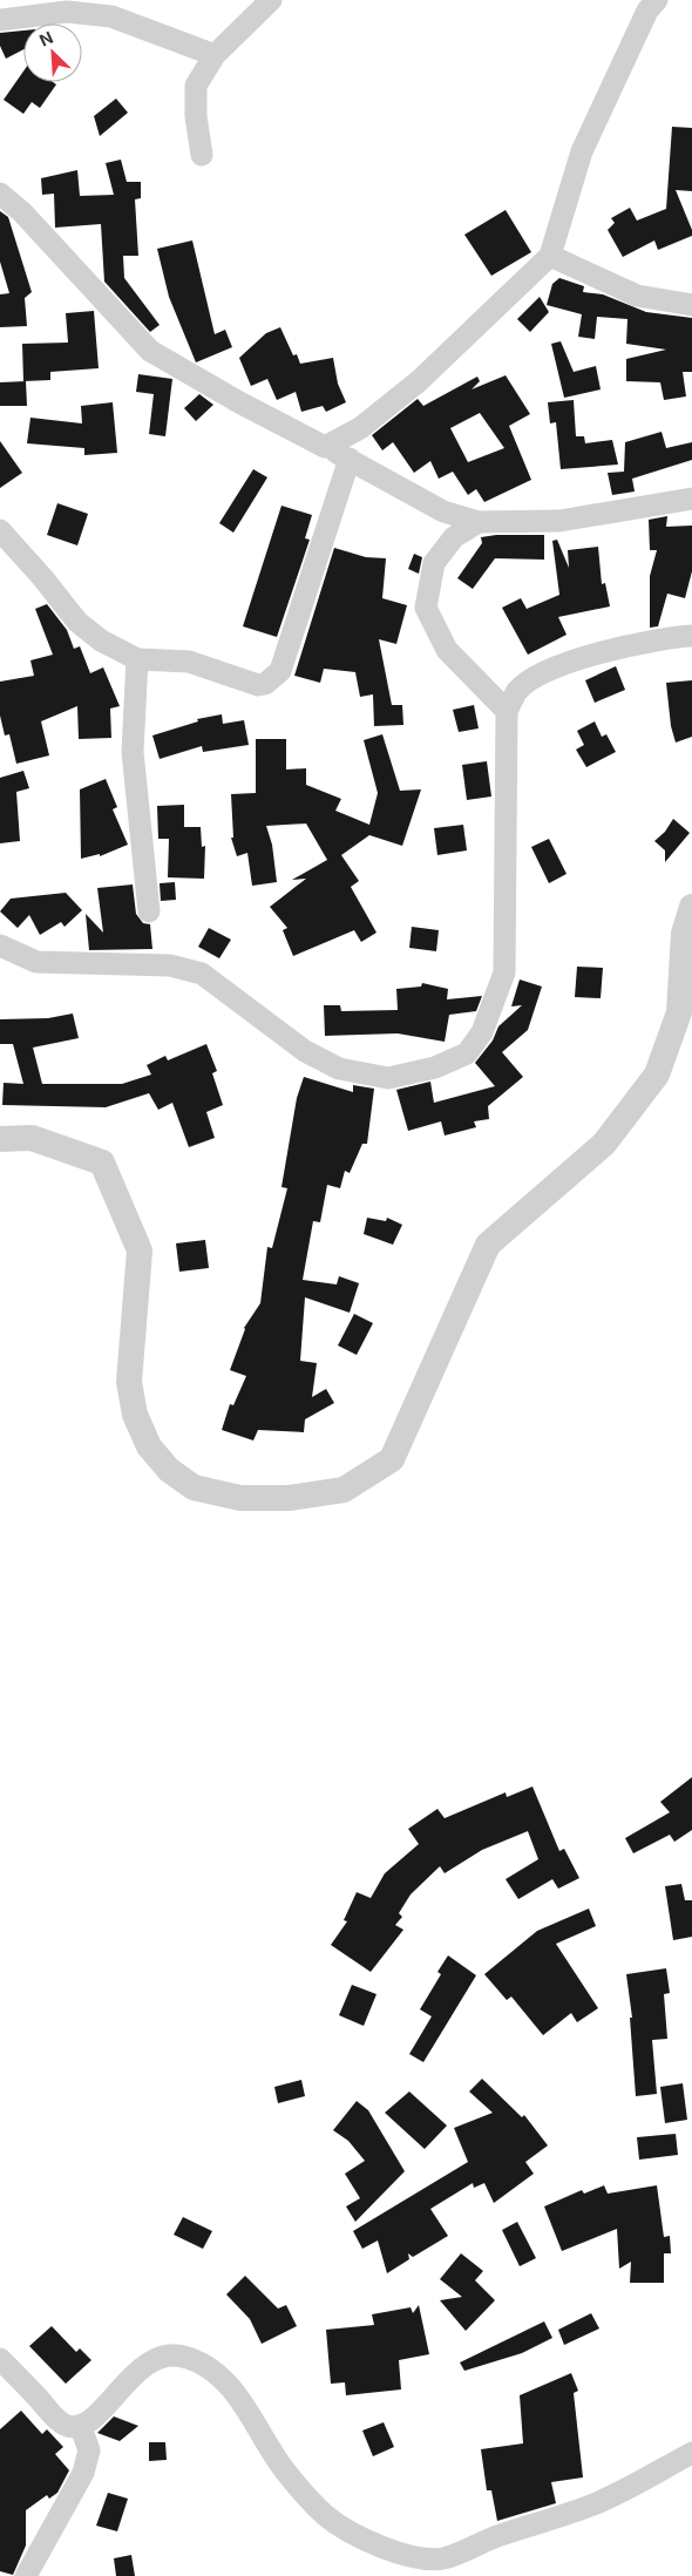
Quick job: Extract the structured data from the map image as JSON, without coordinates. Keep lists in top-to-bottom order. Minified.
{"north":"top left"}
